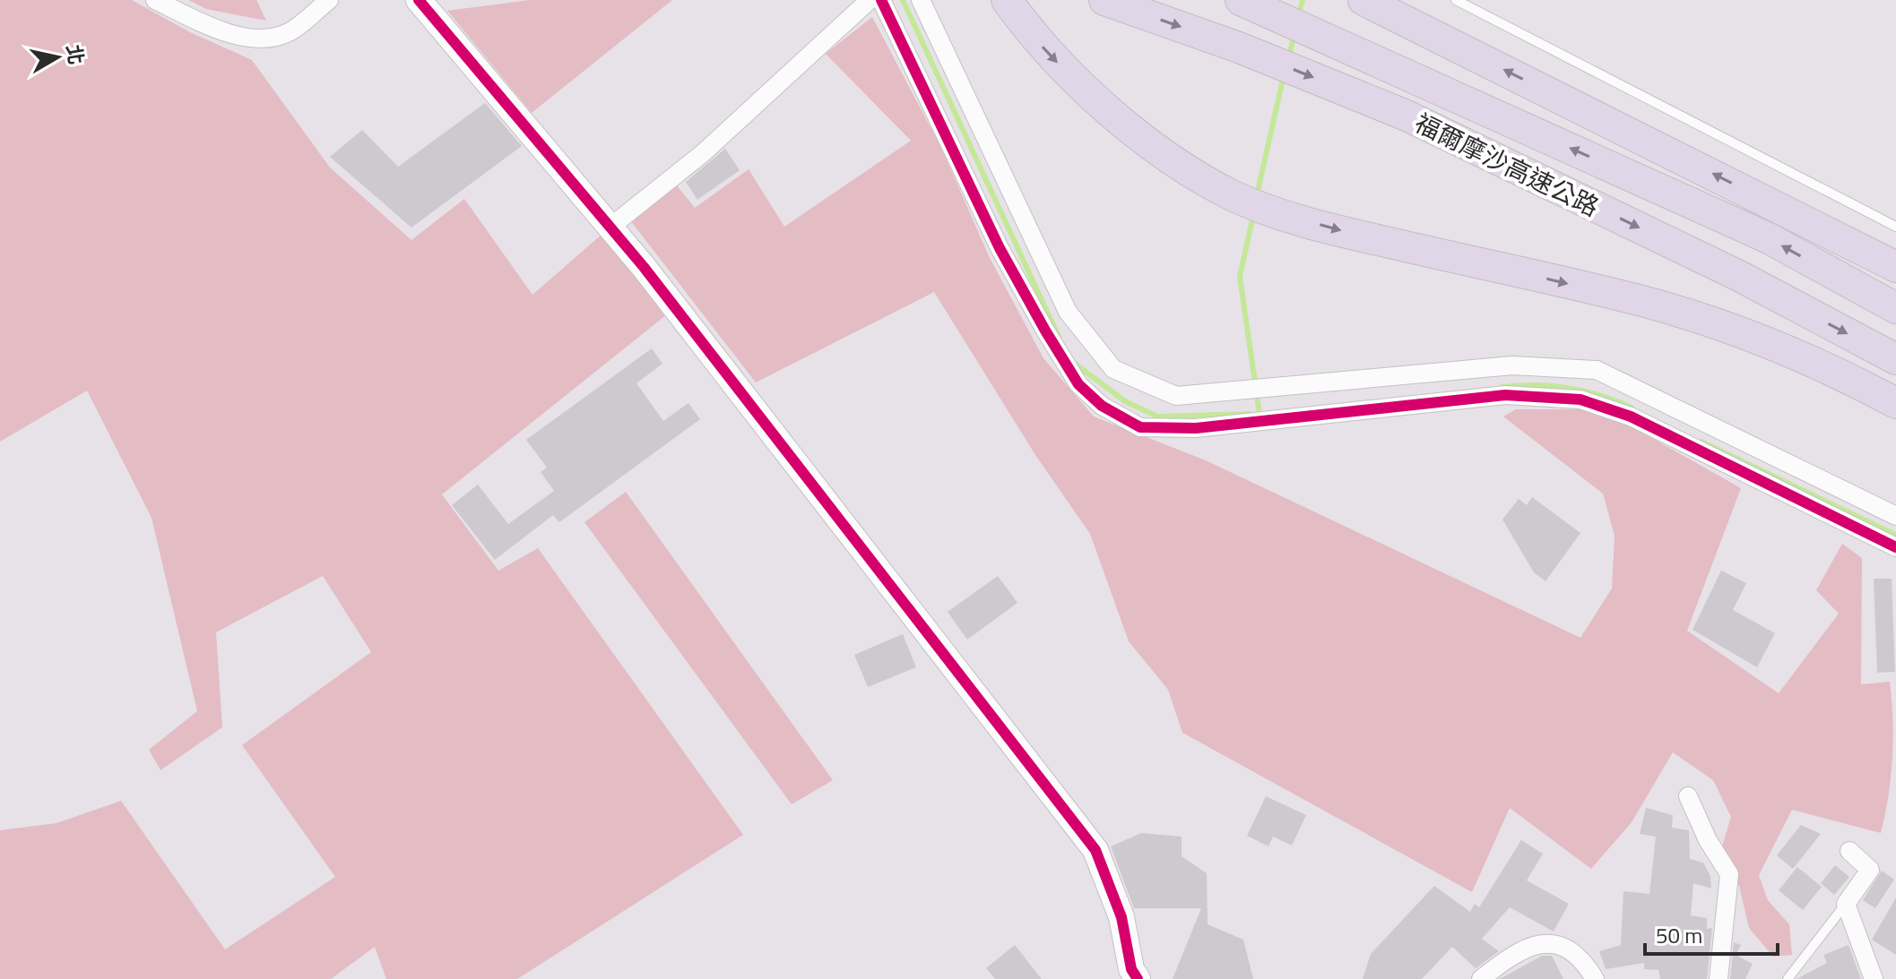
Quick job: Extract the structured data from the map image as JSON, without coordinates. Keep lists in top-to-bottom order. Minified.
{"streets":{"highway":["福爾摩沙高速公路"]},"scale_bar":"50 m","north":"right"}
